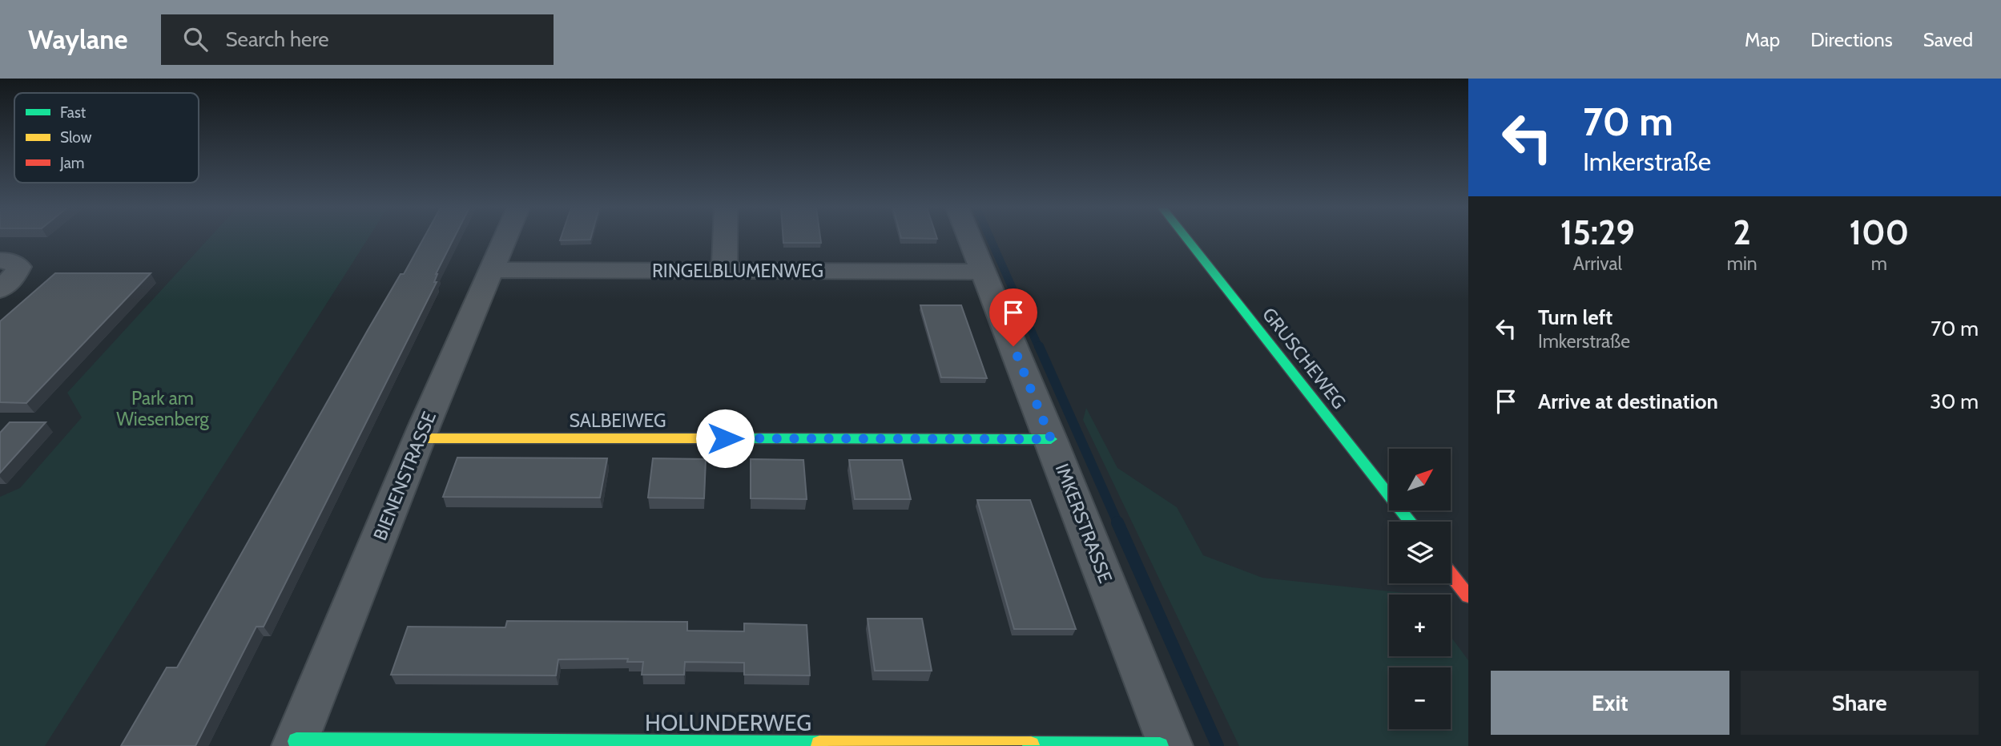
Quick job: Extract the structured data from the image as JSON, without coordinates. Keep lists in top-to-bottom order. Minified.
{"streets":{"street":["RINGELBLUMENWEG","GRUSCHEWEG","SALBEIWEG","BIENENSTRASSE","IMKERSTRASSE","HOLUNDERWEG"]},"crossings":[["RINGELBLUMENWEG","BIENENSTRASSE"],["RINGELBLUMENWEG","IMKERSTRASSE"],["SALBEIWEG","BIENENSTRASSE"],["SALBEIWEG","IMKERSTRASSE"],["BIENENSTRASSE","HOLUNDERWEG"]],"parks":["Park am Wiesenberg"],"legend":["Fast","Slow","Jam"],"north":"top right","page":{"header":"Waylane","search":"Search here","nav":["Map","Directions","Saved"],"turn":["70 m","Imkerstraße"],"eta":["15:29","Arrival","2","min","100","m"],"list":[{"name":"Turn left","note":"Imkerstraße","value":"70 m"},{"name":"Arrive at destination","value":"30 m"}],"map_buttons":["+","−"],"buttons":["Exit","Share"]}}
